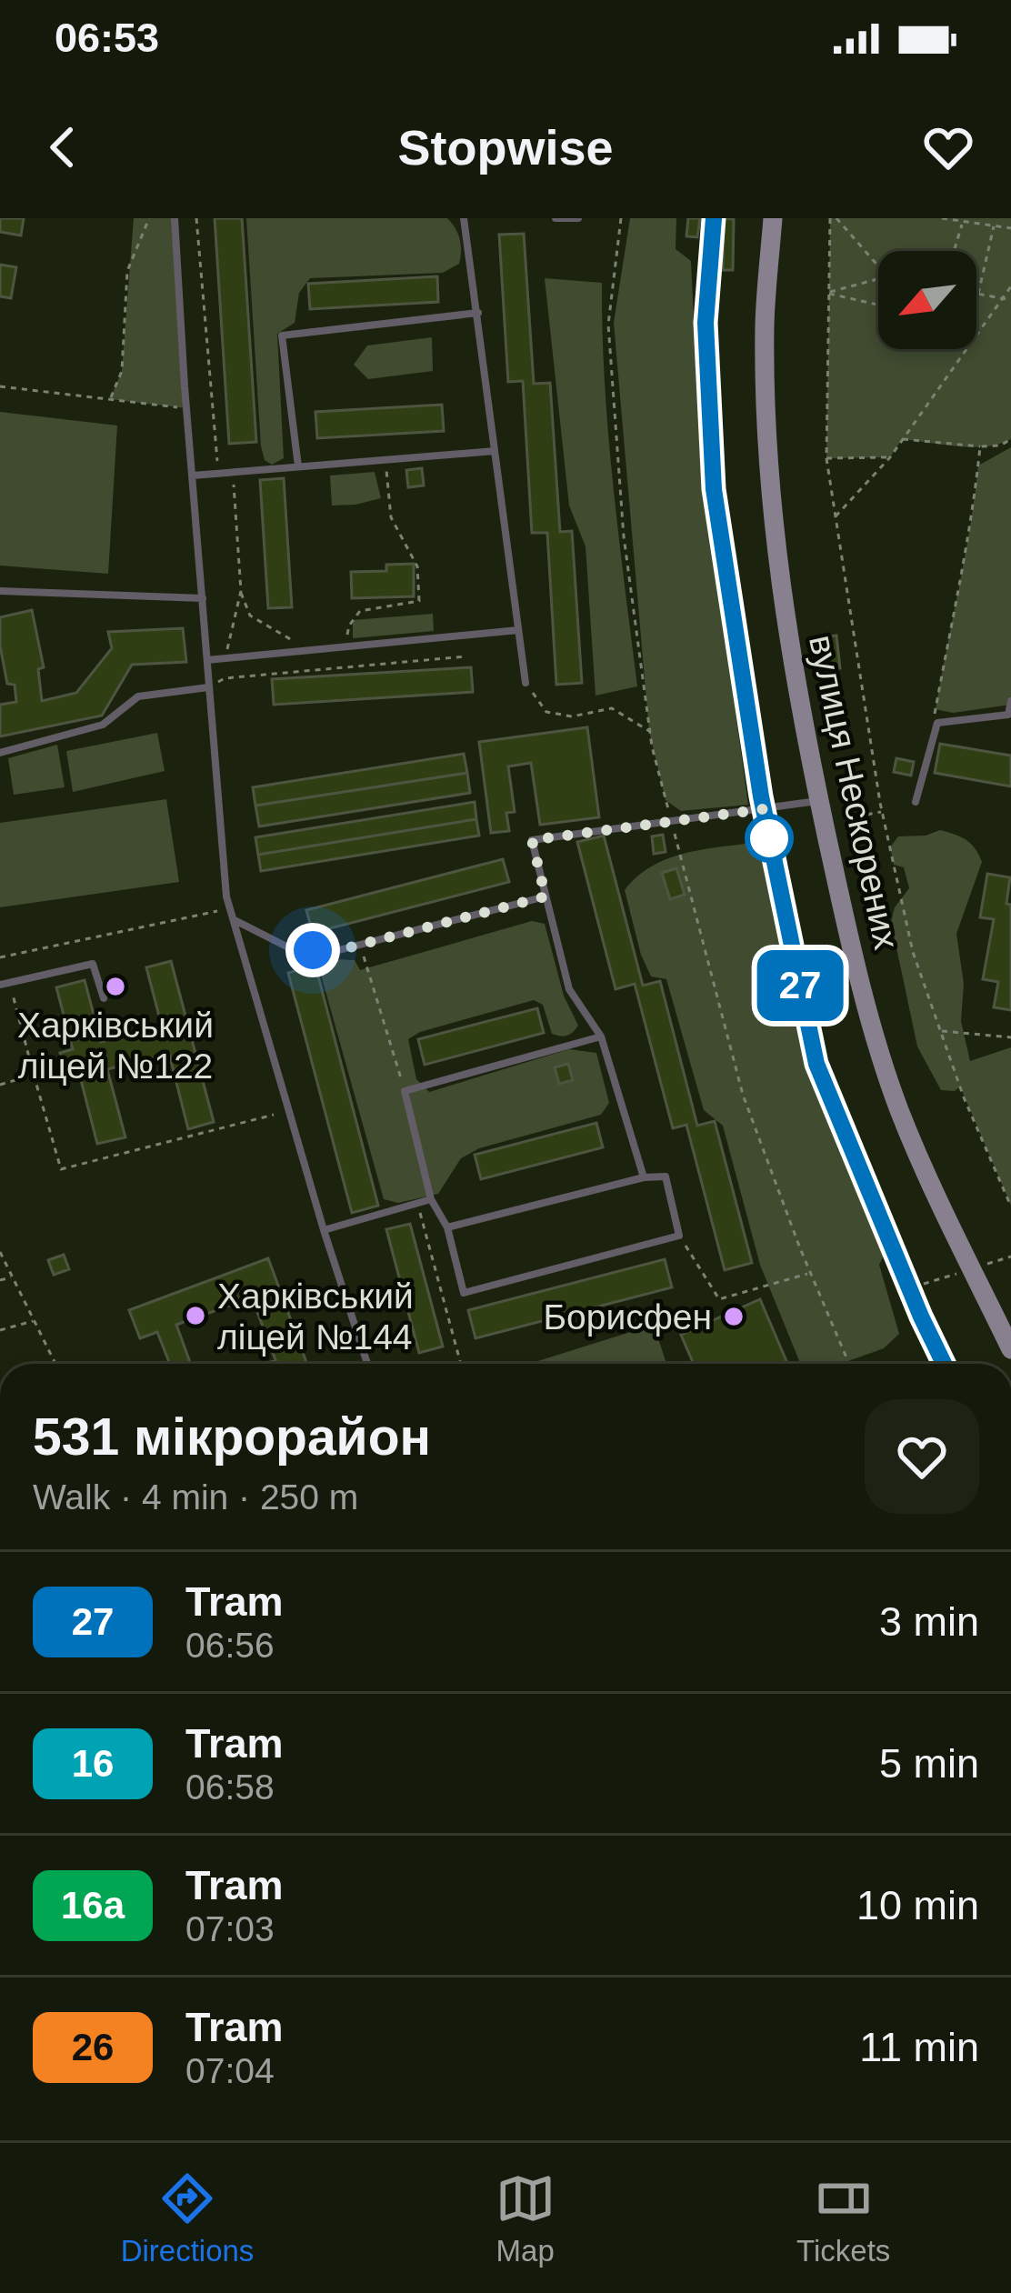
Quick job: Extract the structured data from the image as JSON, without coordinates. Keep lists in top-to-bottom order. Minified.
{"streets":{"main road":["вулиця Нескорених"]},"places":["Харківський ліцей №122","Харківський ліцей №144","Борисфен"],"lines":["tram line 27"],"north":"bottom left","page":{"status":"06:53","header":"Stopwise","on_map":"27","heading":["531 мікрорайон","Walk · 4 min · 250 m"],"list":[{"mark":"27","name":"Tram","note":"06:56","value":"3 min"},{"mark":"16","name":"Tram","note":"06:58","value":"5 min"},{"mark":"16a","name":"Tram","note":"07:03","value":"10 min"},{"mark":"26","name":"Tram","note":"07:04","value":"11 min"}],"tabs":["Directions","Map","Tickets"]}}
